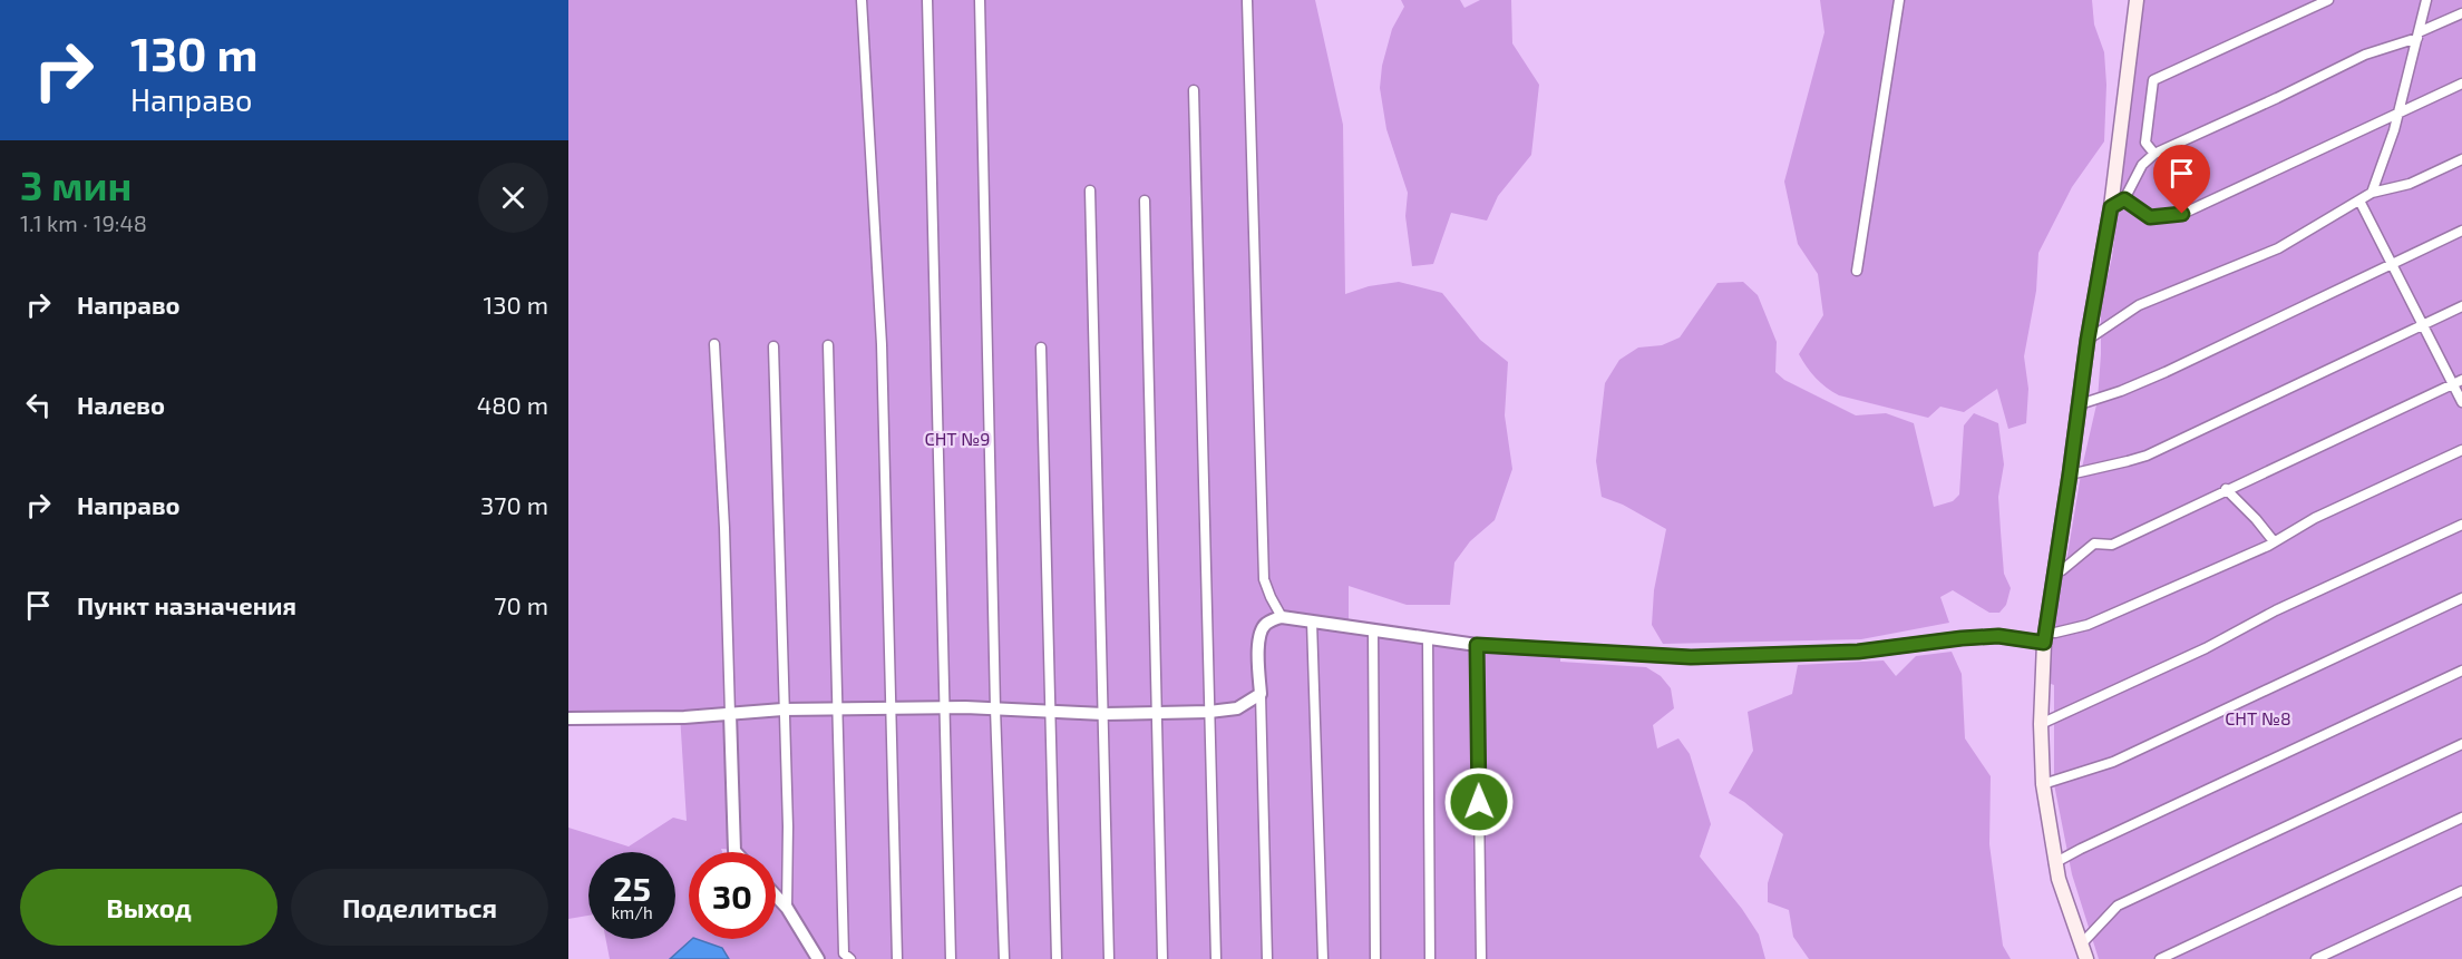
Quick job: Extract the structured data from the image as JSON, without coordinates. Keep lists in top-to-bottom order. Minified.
{"parks":["СНТ №9","СНТ №8"],"page":{"turn":["130 m","Направо"],"heading":["3 мин","1.1 km · 19:48"],"list":[{"name":"Направо","value":"130 m"},{"name":"Налево","value":"480 m"},{"name":"Направо","value":"370 m"},{"name":"Пункт назначения","value":"70 m"}],"speed":"25 km/h","limit":"30","buttons":["Выход","Поделиться"]}}
